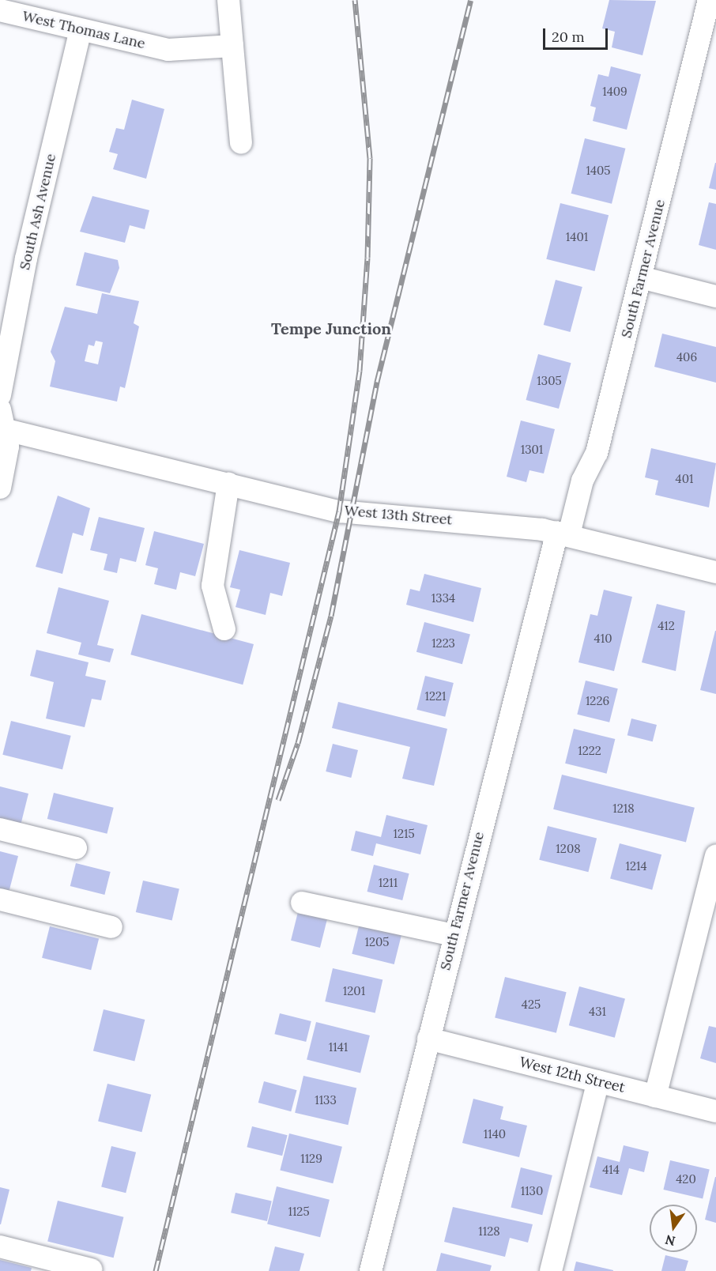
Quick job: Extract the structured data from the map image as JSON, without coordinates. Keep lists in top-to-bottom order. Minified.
{"streets":{"street":["West Thomas Lane","South Ash Avenue","South Farmer Avenue","West 13th Street","West 12th Street"]},"crossings":[["West Thomas Lane","South Ash Avenue"],["South Farmer Avenue","West 13th Street"],["South Farmer Avenue","West 12th Street"]],"districts":["Tempe Junction"],"house_numbers":["1409","1405","1401","406","1305","1301","401","1334","412","410","1223","1221","1226","1222","1218","1215","1208","1214","1211","1205","1201","425","431","1141","1133","1140","1129","414","420","1130","1125","1128"],"scale_bar":"20 m","north":"bottom"}
